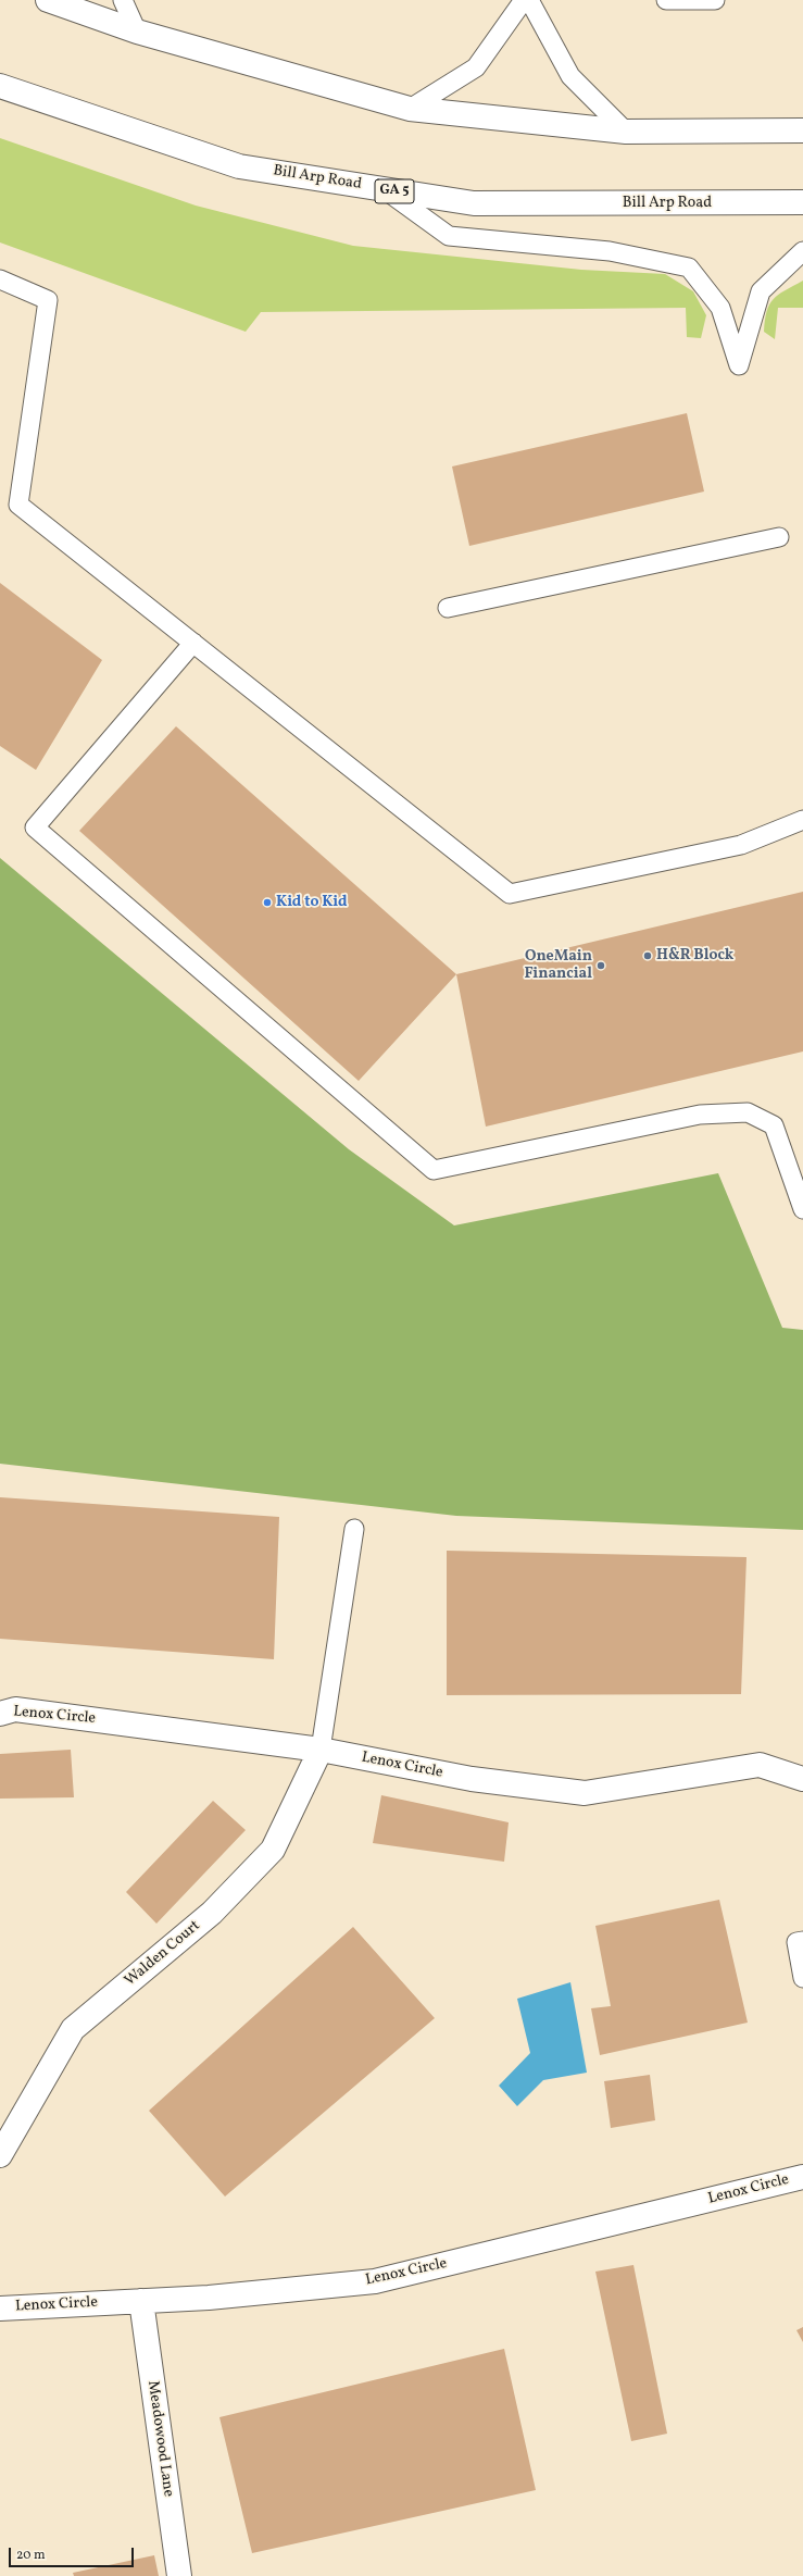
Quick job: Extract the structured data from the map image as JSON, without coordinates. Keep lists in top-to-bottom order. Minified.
{"streets":{"street":["Bill Arp Road","GA 5","Lenox Circle","Walden Court","Meadowood Lane"]},"crossings":[["Lenox Circle","Walden Court"],["Lenox Circle","Meadowood Lane"]],"places":["Kid to Kid","H&R Block","OneMain Financial"],"scale_bar":"20 m"}
